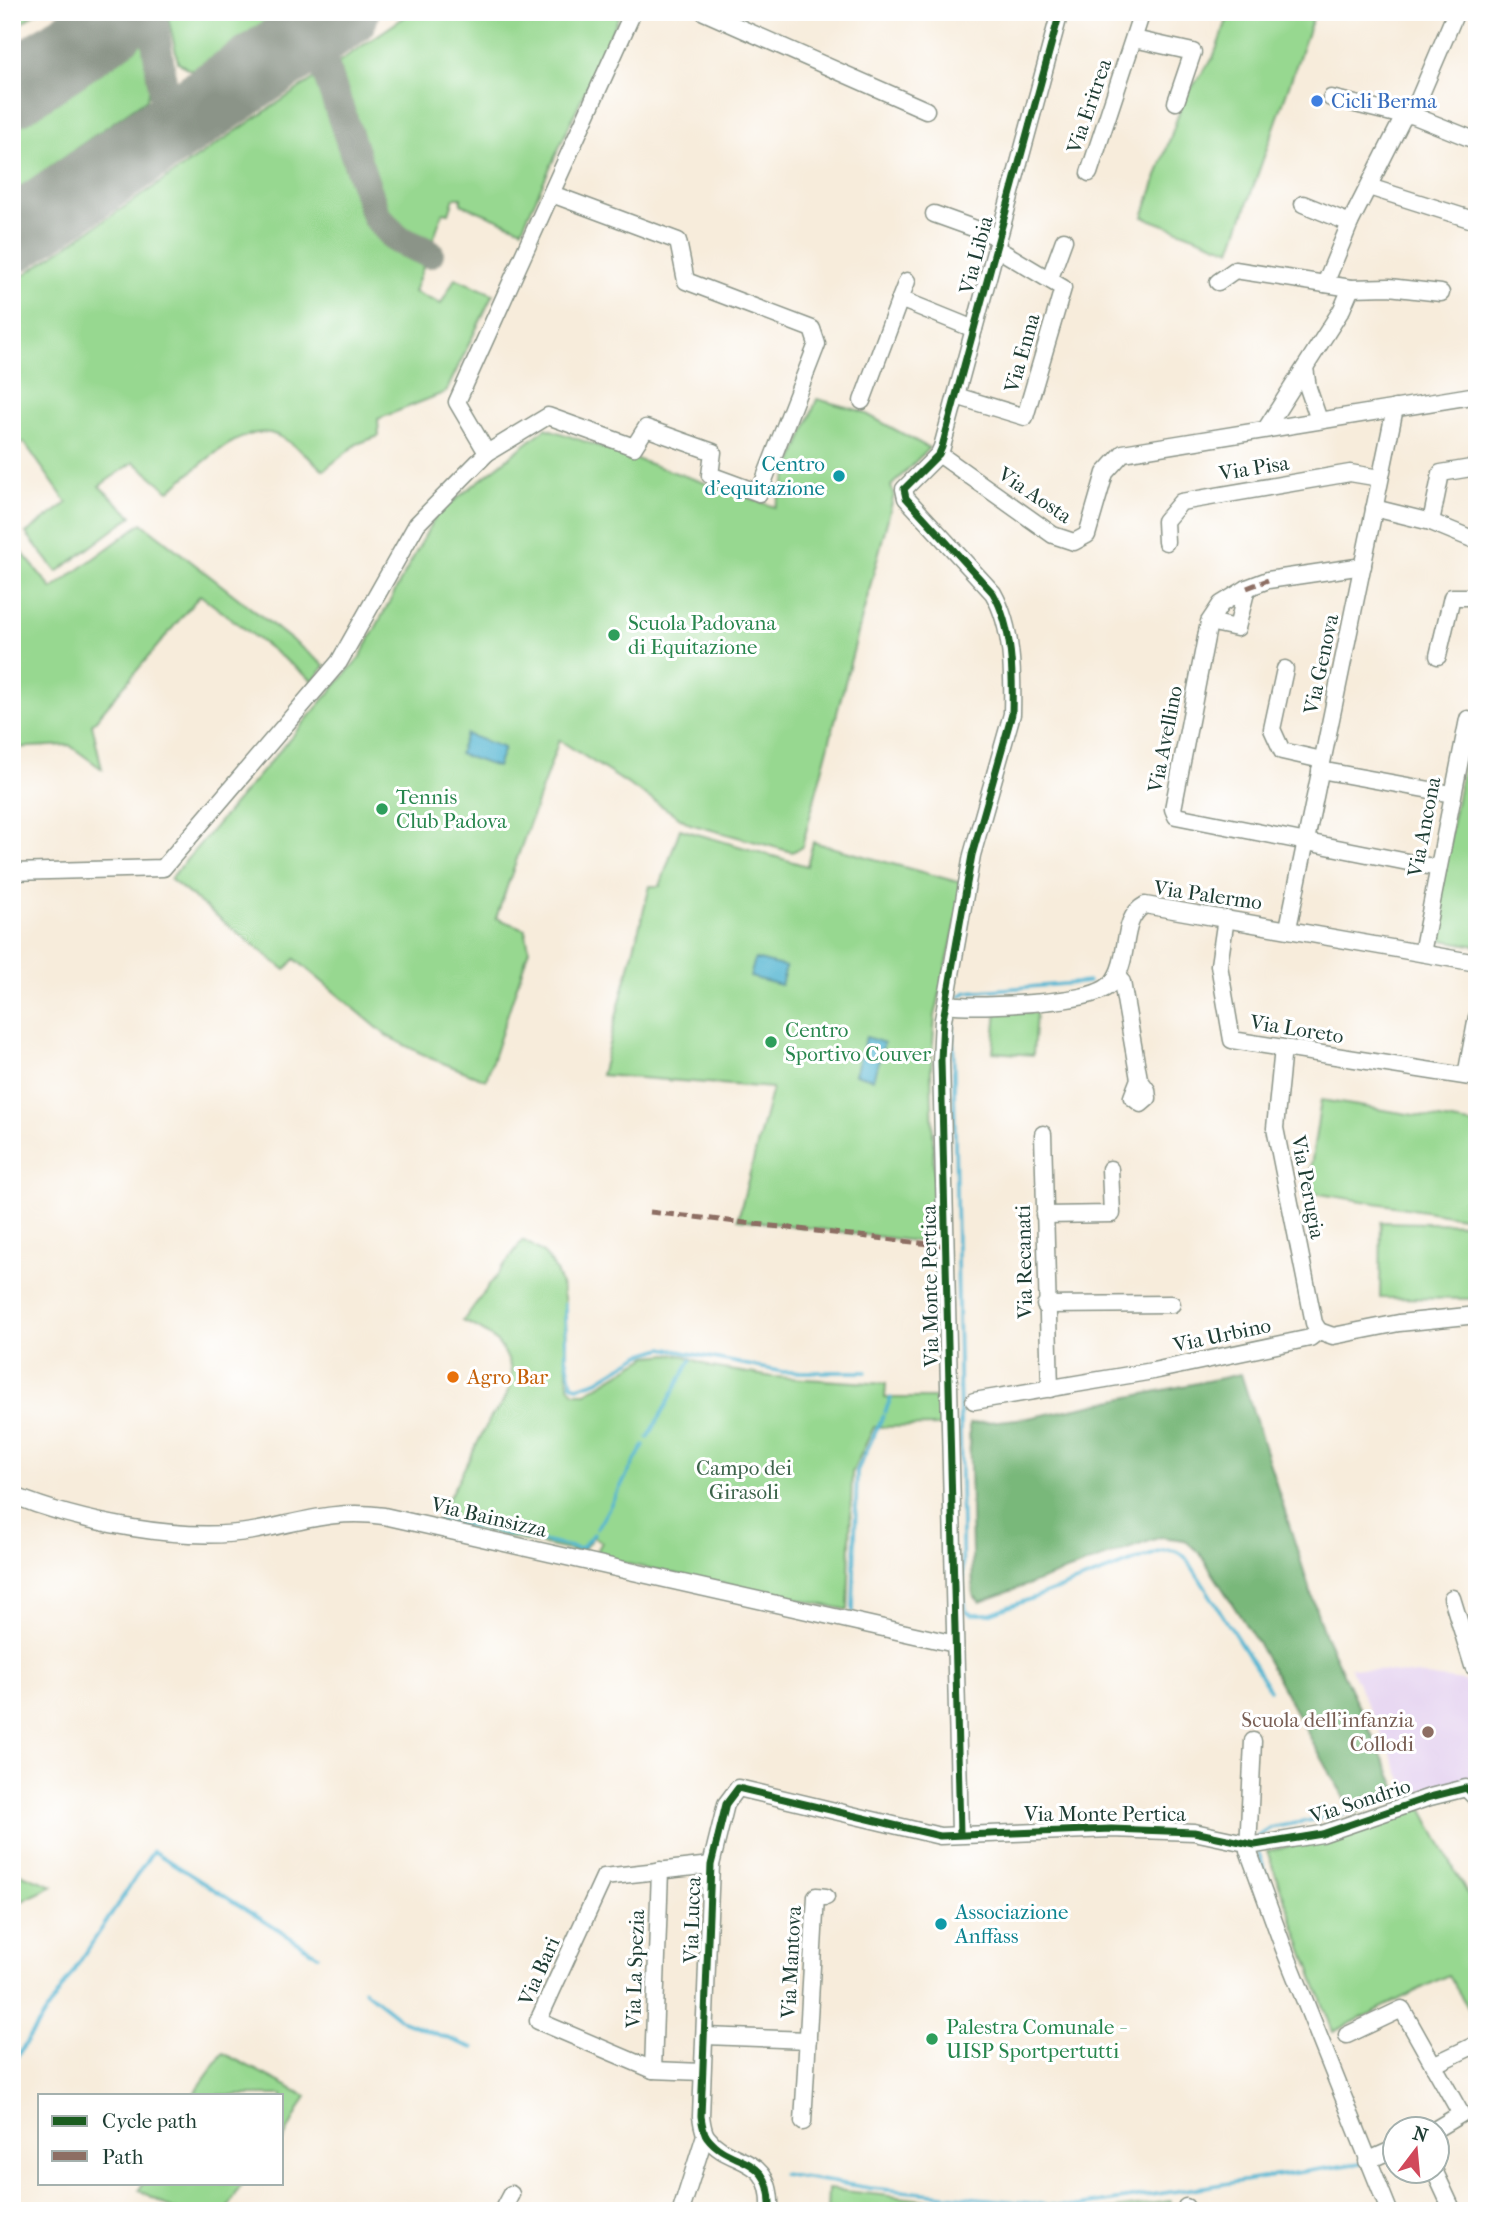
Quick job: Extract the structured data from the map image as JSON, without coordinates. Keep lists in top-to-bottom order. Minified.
{"streets":{"street":["Via Eritrea","Via Libia","Via Enna","Via Pisa","Via Aosta","Via Genova","Via Avellino","Via Ancona","Via Palermo","Via Loreto","Via Perugia","Via Recanati","Via Monte Pertica","Via Urbino","Via Bainsizza","Via Sondrio","Via Lucca","Via Mantova","Via La Spezia","Via Bari"]},"crossings":[["Via Libia","Via Enna"],["Via Libia","Via Aosta"],["Via Libia","Via Monte Pertica"],["Via Pisa","Via Genova"],["Via Aosta","Via Genova"],["Via Genova","Via Avellino"],["Via Genova","Via Palermo"],["Via Ancona","Via Palermo"],["Via Palermo","Via Loreto"],["Via Loreto","Via Perugia"],["Via Perugia","Via Urbino"],["Via Recanati","Via Urbino"],["Via Monte Pertica","Via Bainsizza"],["Via Monte Pertica","Via Sondrio"],["Via Monte Pertica","Via Lucca"],["Via Lucca","Via Mantova"],["Via Lucca","Via Bari"],["Via La Spezia","Via Bari"]],"parks":["Campo dei Girasoli"],"places":["Cicli Berma","Centro d'equitazione","Scuola Padovana di Equitazione","Tennis Club Padova","Centro Sportivo Couver","Agro Bar","Scuola dell'infanzia Collodi","Associazione Anffass","Palestra Comunale - UISP Sportpertutti"],"legend":["Cycle path","Path"],"north":"top"}
